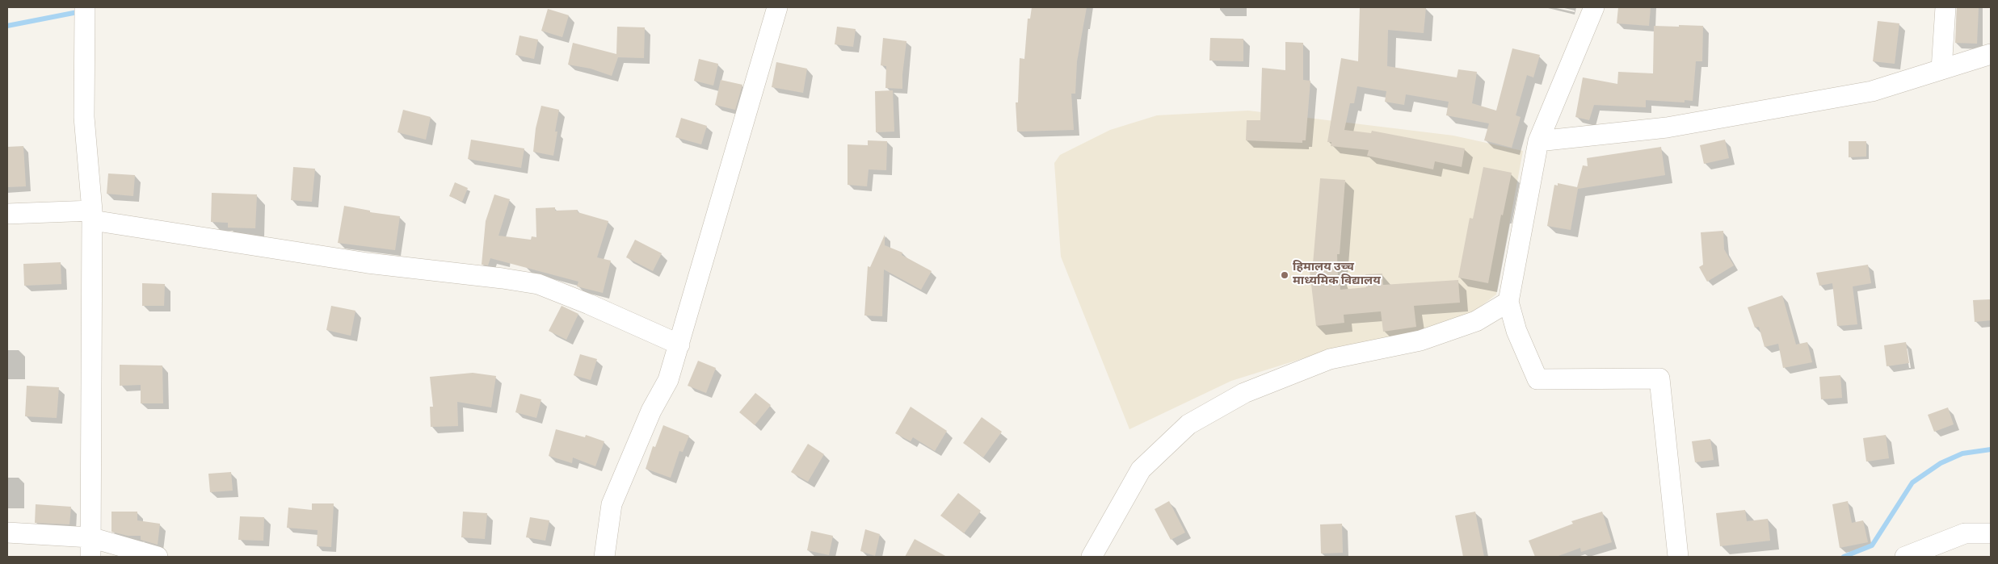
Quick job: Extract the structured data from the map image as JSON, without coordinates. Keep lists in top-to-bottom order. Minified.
{"places":["हिमालय उच्च माध्यमिक विद्यालय"]}
